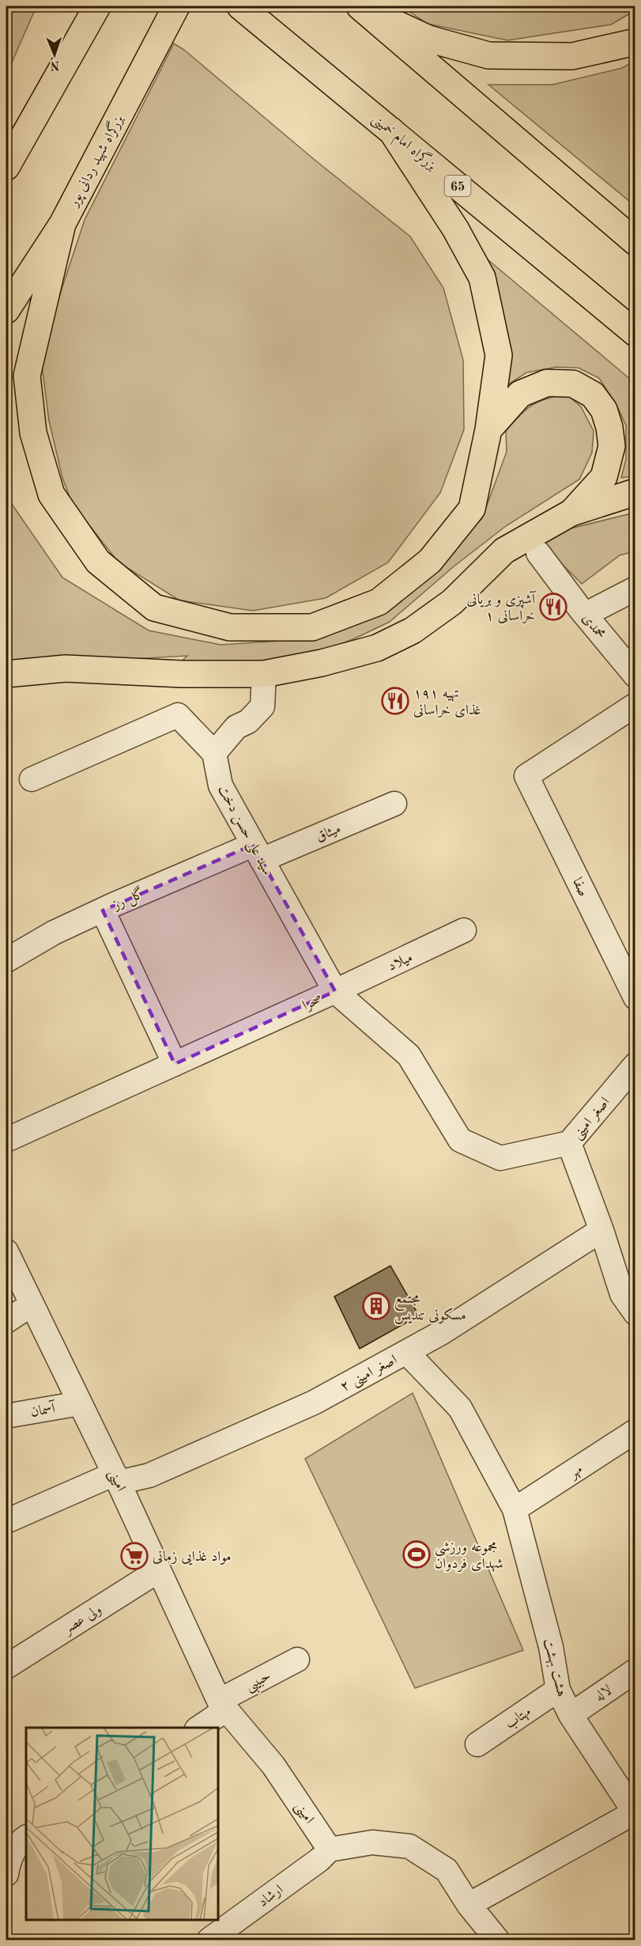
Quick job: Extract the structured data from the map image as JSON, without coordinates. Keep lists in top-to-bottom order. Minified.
{"streets":{"highway":["بزرگراه امام خمینی","بزرگراه شهید ردانی پور","65"],"street":["محمدی","سید علی حسن دخت","میثاق","صفا","گل رز","میلاد","صحرا","اصغر امینی","۲ اصغر امینی","آسمان","مهر","امینی","ولی عصر","هشت بهشت","حبیبی","لاله","مهتاب","ارشاد"]},"crossings":[["سید علی حسن دخت","میثاق"],["سید علی حسن دخت","گل رز"],["سید علی حسن دخت","میلاد"],["سید علی حسن دخت","صحرا"],["میثاق","گل رز"],["میلاد","صحرا"],["صحرا","اصغر امینی"],["اصغر امینی","۲ اصغر امینی"],["۲ اصغر امینی","امینی"],["۲ اصغر امینی","هشت بهشت"],["آسمان","امینی"],["مهر","هشت بهشت"],["امینی","ولی عصر"],["امینی","حبیبی"],["امینی","ارشاد"],["هشت بهشت","لاله"],["هشت بهشت","مهتاب"]],"places":{"restaurant":["آشپزی و بریانی خراسانی ۱","۱۹۱ تهیه غذای خراسانی"],"building":["مجتمع مسکونی تندیس"],"sports":["مجموعه ورزشی شهدای فردوان"],"supermarket":["مواد غذایی زمانی"]},"north":"bottom"}
